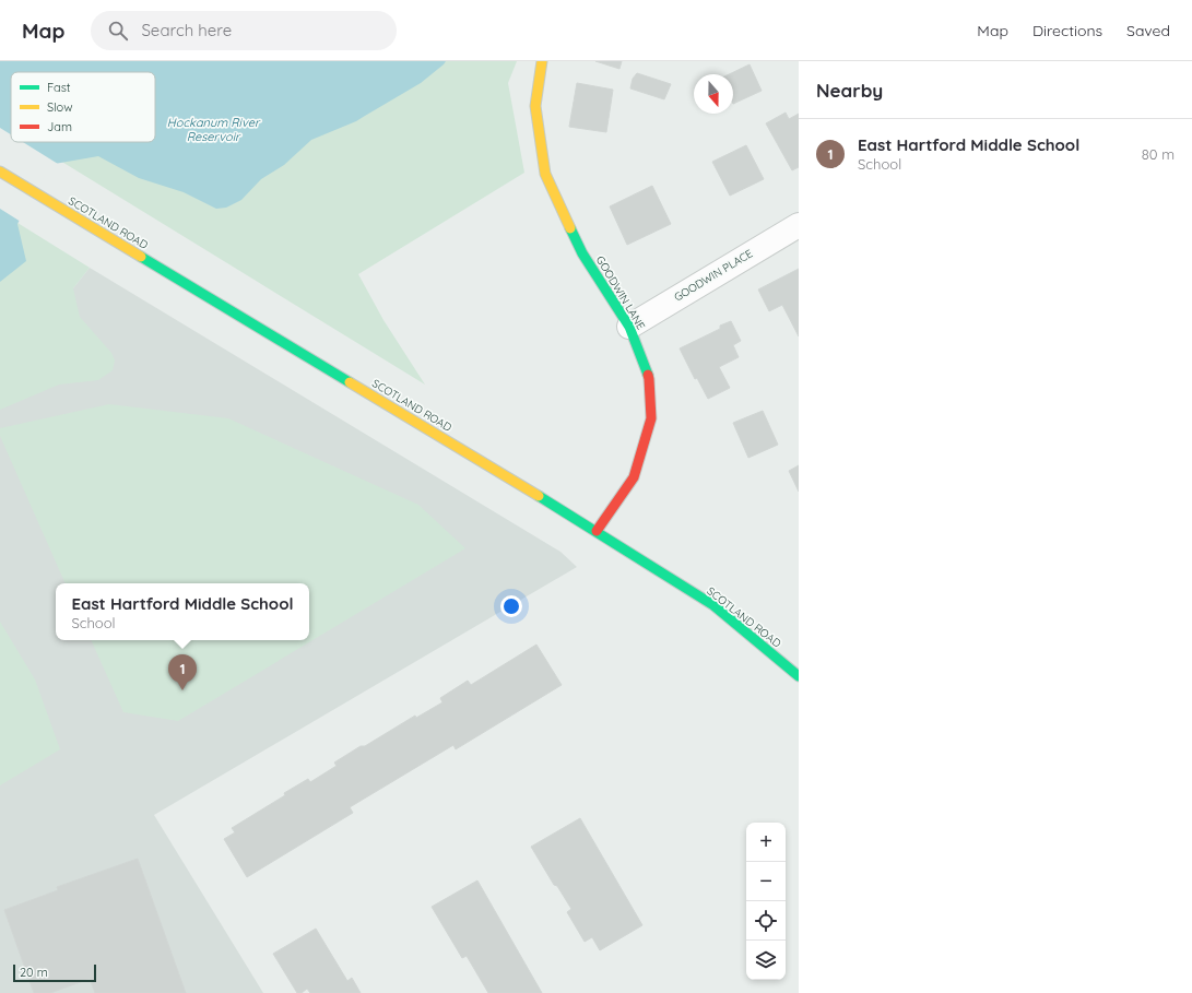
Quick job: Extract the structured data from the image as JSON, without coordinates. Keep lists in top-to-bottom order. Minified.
{"streets":{"main road":["SCOTLAND ROAD","GOODWIN LANE"],"street":["GOODWIN PLACE"]},"crossings":[["SCOTLAND ROAD","GOODWIN LANE"],["GOODWIN PLACE","GOODWIN LANE"]],"water":["Hockanum River Reservoir"],"legend":["Fast","Slow","Jam"],"scale_bar":"20 m","north":"bottom","page":{"header":"Map","search":"Search here","nav":["Map","Directions","Saved"],"heading":"Nearby","list":[{"mark":"1","name":"East Hartford Middle School","note":"School","value":"80 m"}],"popup":["East Hartford Middle School","School"],"pins":"1","map_buttons":["+","−"],"scale":"20 m"}}
